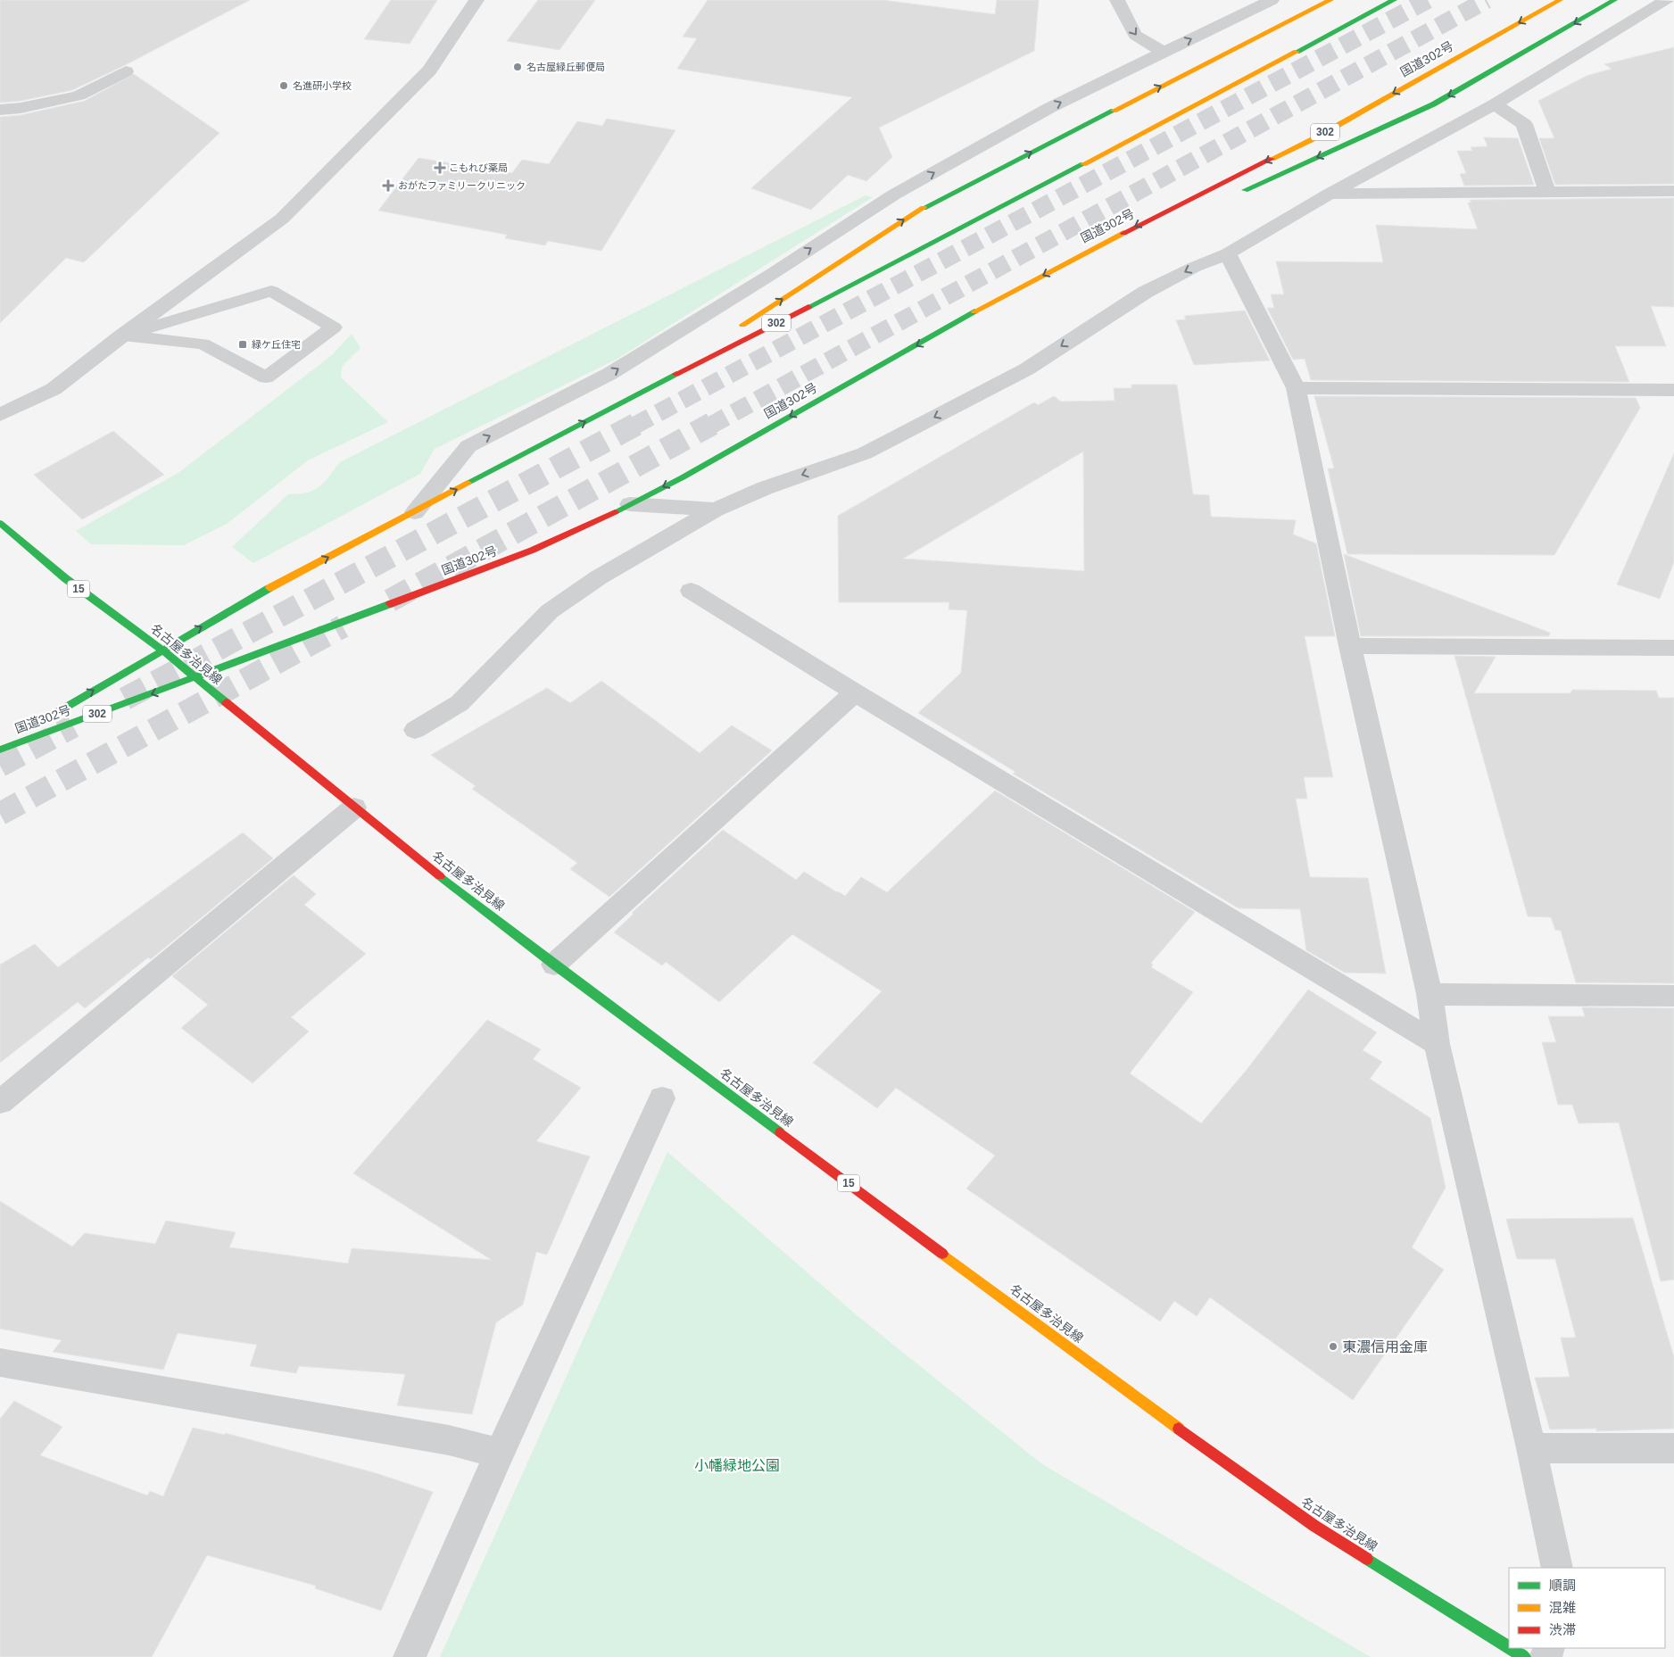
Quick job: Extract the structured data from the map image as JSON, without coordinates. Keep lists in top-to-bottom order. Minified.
{"streets":{"main road":["国道302号","302","15","名古屋多治見線"]},"crossings":[["国道302号","名古屋多治見線"]],"parks":["小幡緑地公園"],"places":{"other":["名古屋緑丘郵便局","名進研小学校","東濃信用金庫"],"health":["こもれび薬局","おがたファミリークリニック"],"transit":["緑ケ丘住宅"]},"legend":["順調","混雑","渋滞"]}
